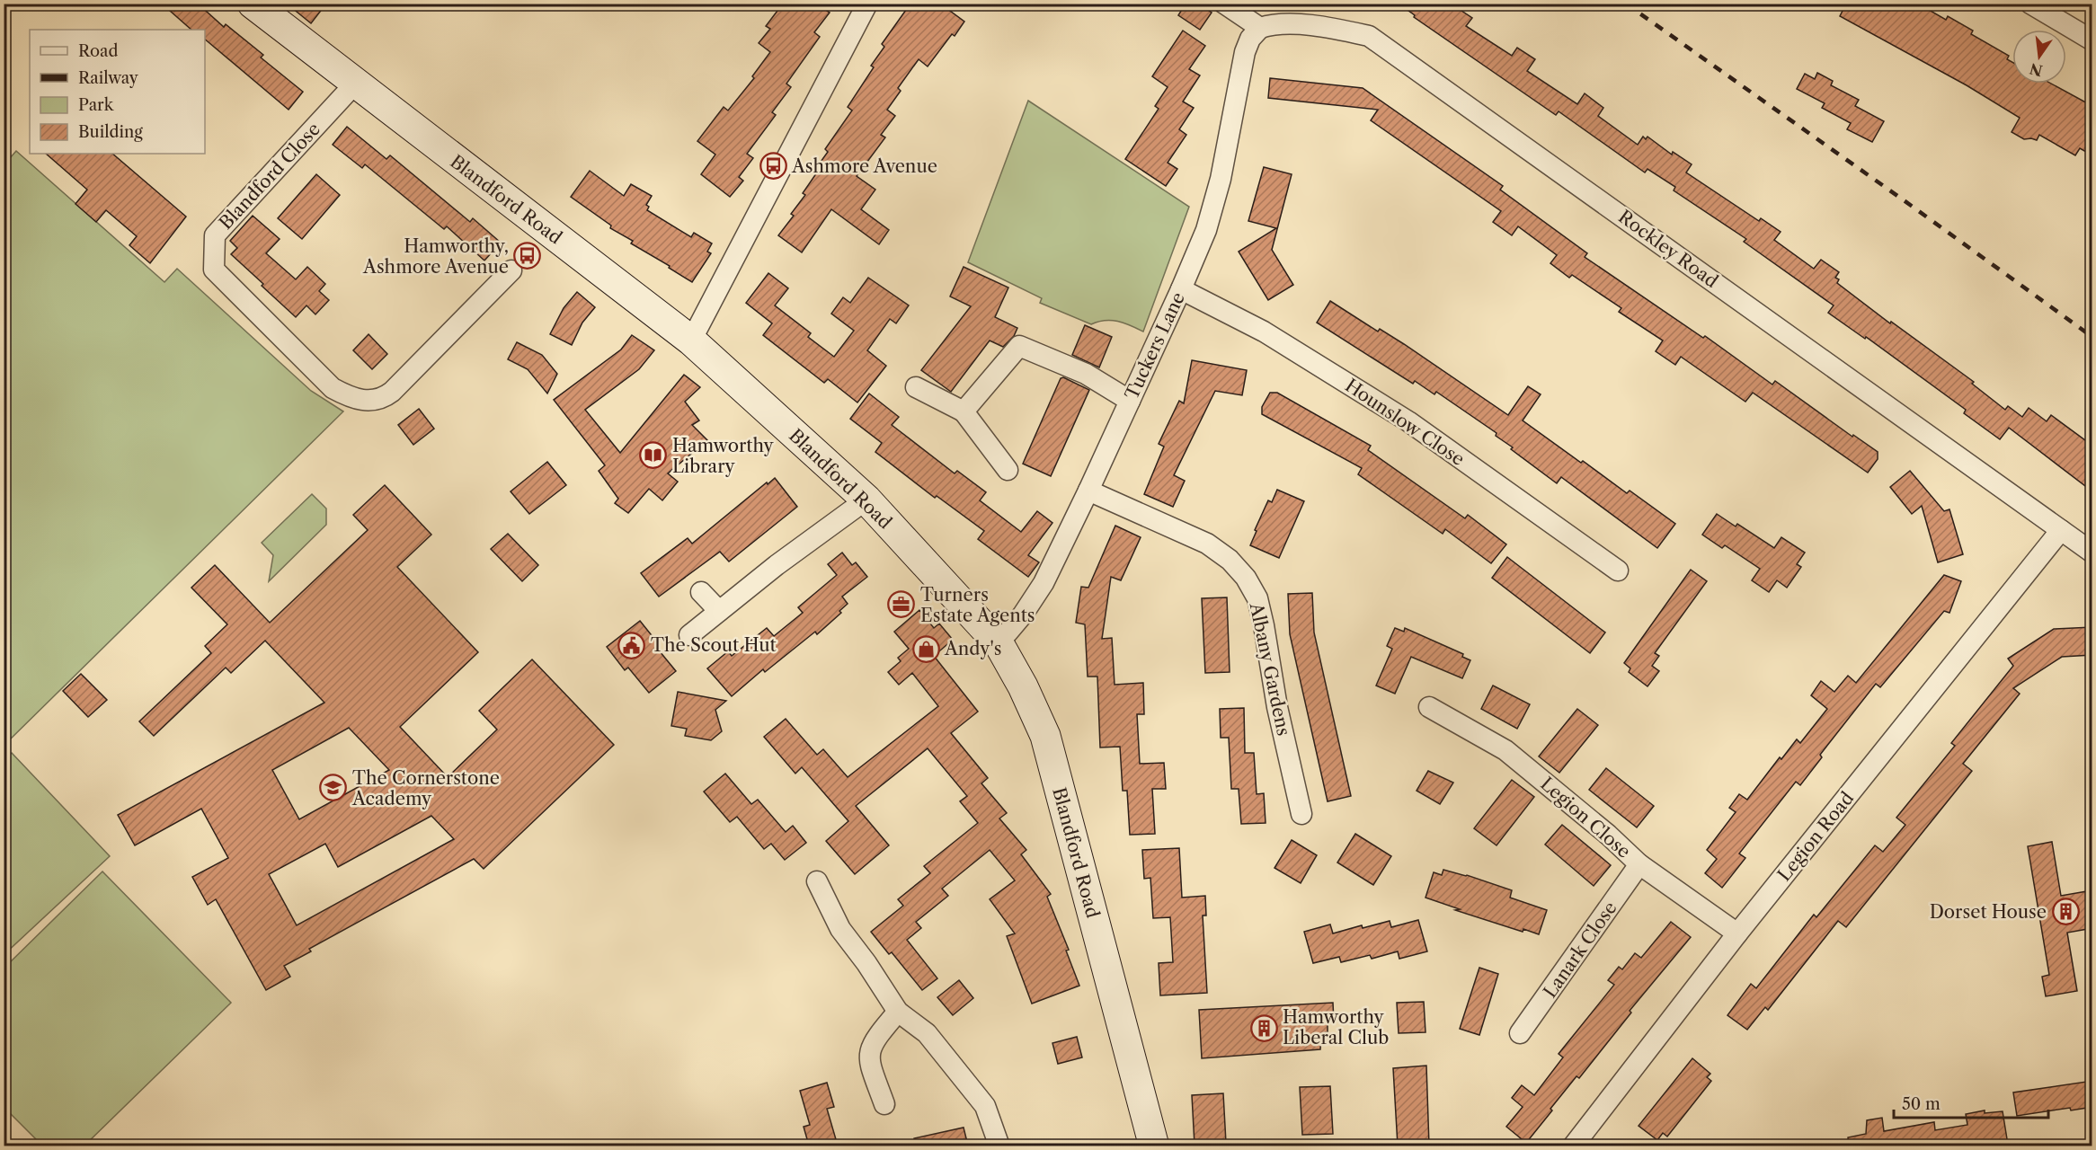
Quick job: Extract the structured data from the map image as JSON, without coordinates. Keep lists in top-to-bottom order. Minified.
{"streets":{"main road":["Blandford Road"],"street":["Blandford Close","Rockley Road","Tuckers Lane","Hounslow Close","Albany Gardens","Legion Close","Legion Road","Lanark Close"]},"crossings":[["Blandford Close","Blandford Road"],["Blandford Road","Tuckers Lane"],["Rockley Road","Tuckers Lane"],["Rockley Road","Legion Road"],["Tuckers Lane","Hounslow Close"],["Tuckers Lane","Albany Gardens"],["Legion Close","Legion Road"],["Legion Close","Lanark Close"]],"places":{"bus stop":["Ashmore Avenue","Hamworthy, Ashmore Avenue"],"library":["Hamworthy Library"],"office":["Turners Estate Agents"],"public building":["The Scout Hut"],"shop":["Andy's"],"school or university":["The Cornerstone Academy"],"building":["Dorset House","Hamworthy Liberal Club"]},"legend":["Road","Railway","Park","Building"],"scale_bar":"50 m","north":"bottom"}
